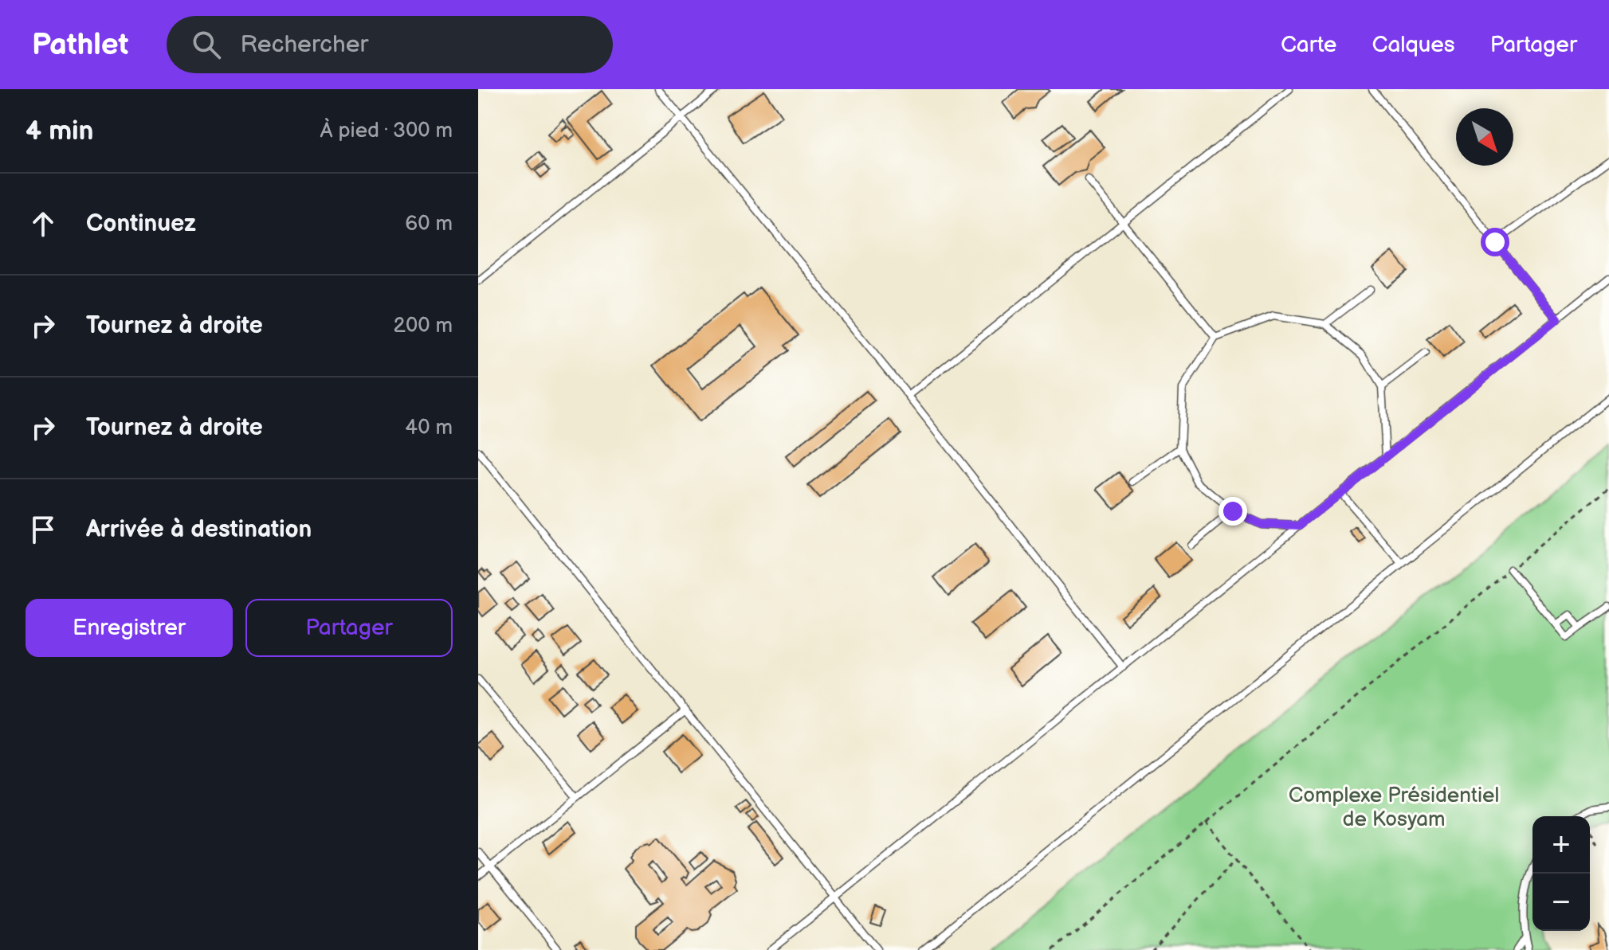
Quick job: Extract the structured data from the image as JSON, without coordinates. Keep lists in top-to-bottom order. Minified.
{"parks":["Complexe Présidentiel de Kosyam"],"north":"bottom right","page":{"header":"Pathlet","search":"Rechercher","nav":["Carte","Calques","Partager"],"heading":["4 min","À pied · 300 m"],"list":[["Continuez","60 m"],["Tournez à droite","200 m"],["Tournez à droite","40 m"],"Arrivée à destination"],"buttons":["Enregistrer","Partager"],"map_buttons":["+","−"]}}
